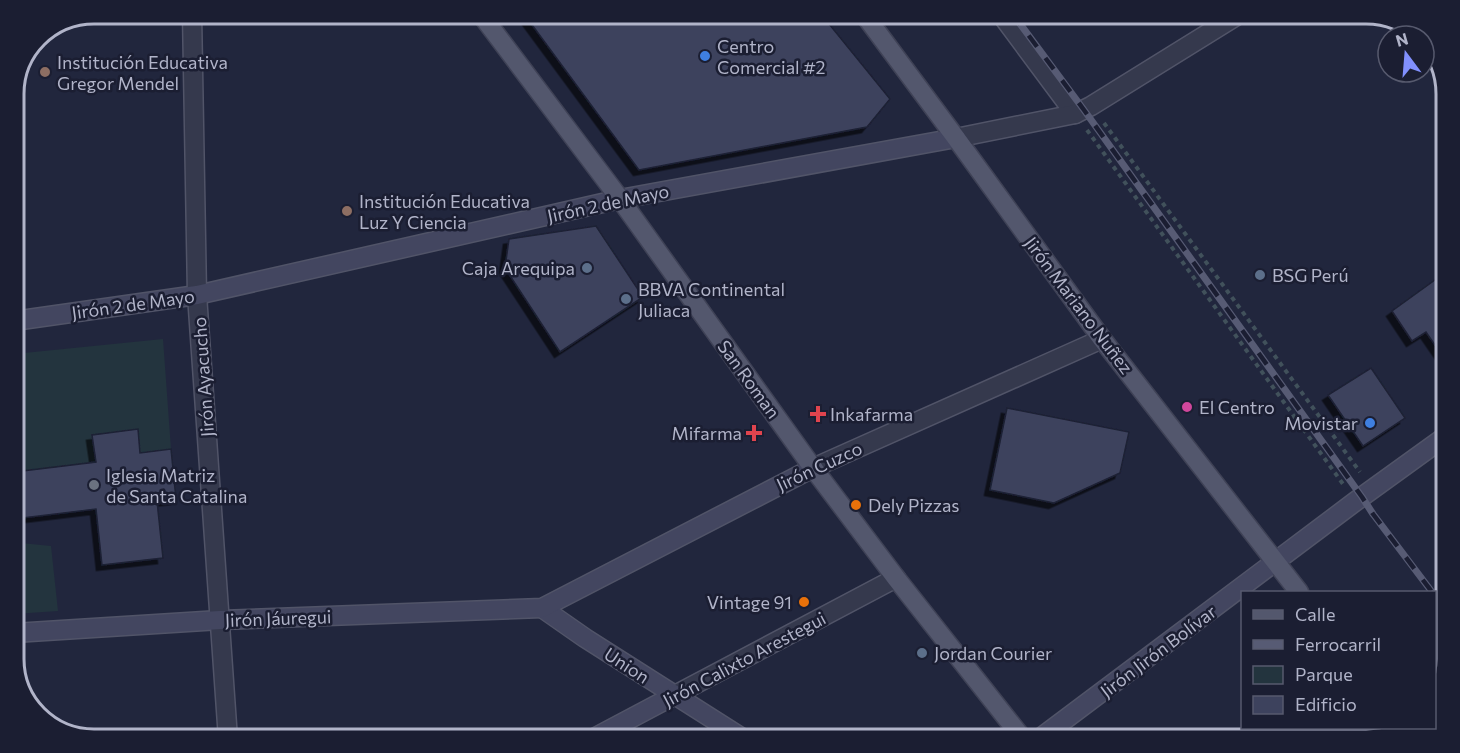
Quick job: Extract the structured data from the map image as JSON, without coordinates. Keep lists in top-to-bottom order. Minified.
{"streets":{"main road":["Jirón Mariano Nuñez","San Roman"],"street":["Jirón 2 de Mayo","Jirón Ayacucho","Jirón Cuzco","Jirón Jáuregui","Jirón Jirón Bolívar","Jirón Calixto Arestegui","Union"]},"crossings":[["Jirón 2 de Mayo","Jirón Mariano Nuñez"],["Jirón 2 de Mayo","Jirón Ayacucho"],["Jirón 2 de Mayo","San Roman"],["Jirón Mariano Nuñez","Jirón Cuzco"],["Jirón Mariano Nuñez","Jirón Jirón Bolívar"],["Jirón Ayacucho","Jirón Jáuregui"],["San Roman","Jirón Cuzco"],["San Roman","Jirón Calixto Arestegui"],["Jirón Cuzco","Jirón Jáuregui"],["Jirón Cuzco","Union"],["Jirón Jáuregui","Union"],["Jirón Calixto Arestegui","Union"]],"places":{"other":["Centro Comercial #2","Institución Educativa Gregor Mendel","Institución Educativa Luz Y Ciencia","Caja Arequipa","BSG Perú","BBVA Continental Juliaca","El Centro","Movistar","Iglesia Matriz de Santa Catalina","Dely Pizzas","Vintage 91","Jordan Courier"],"health":["Inkafarma","Mifarma"]},"legend":["Calle","Ferrocarril","Parque","Edificio"],"north":"top"}
